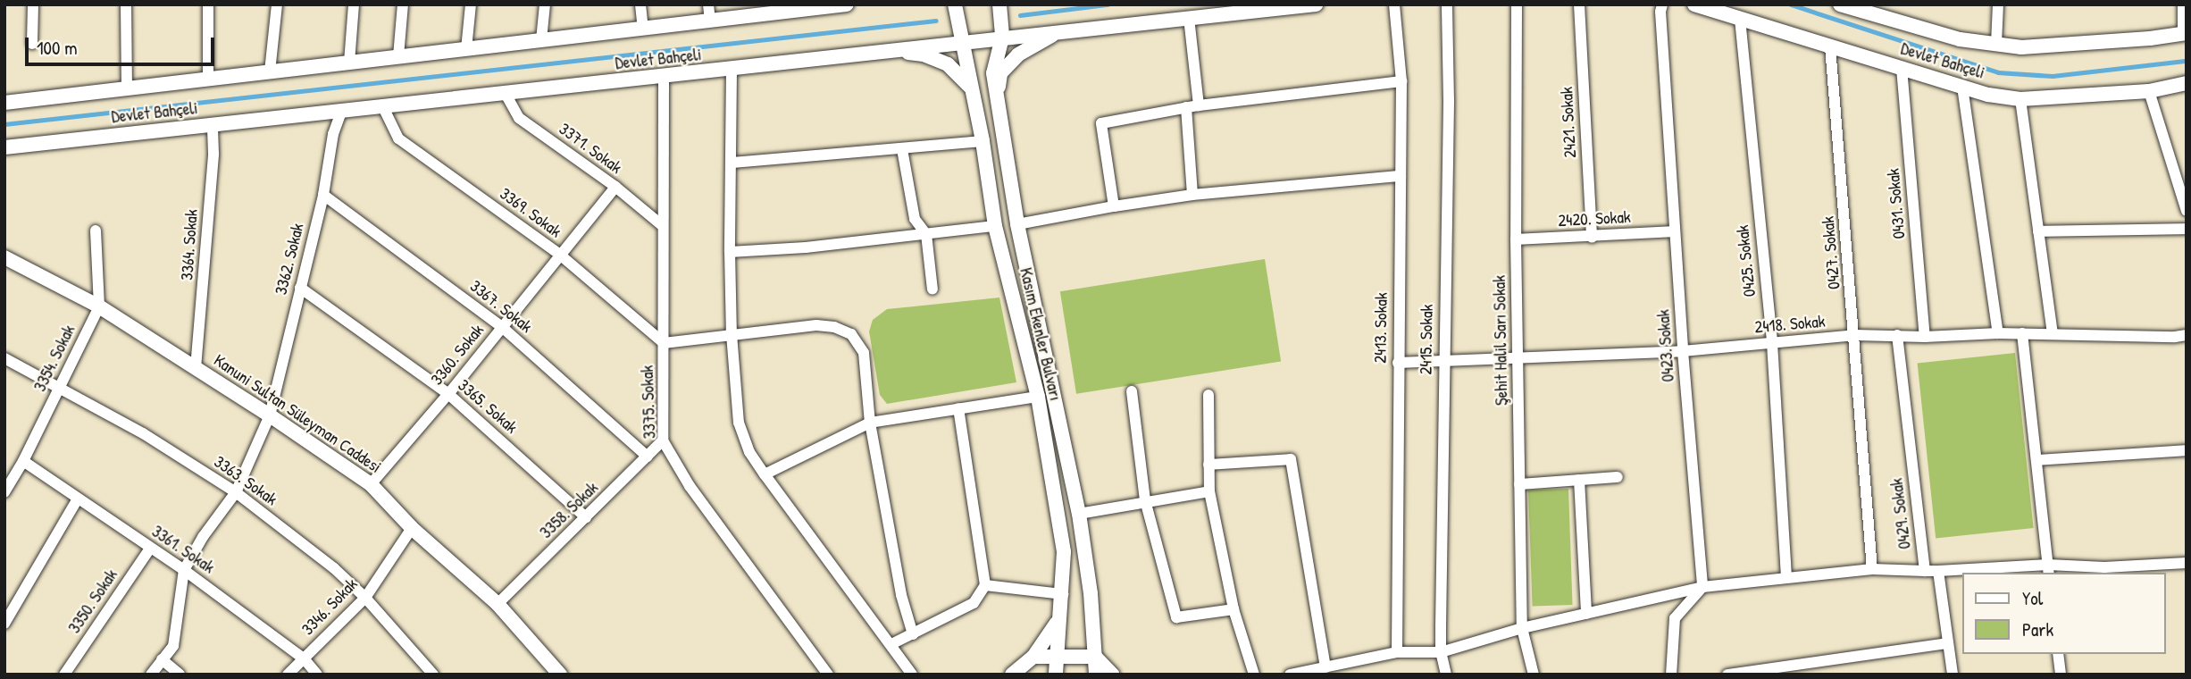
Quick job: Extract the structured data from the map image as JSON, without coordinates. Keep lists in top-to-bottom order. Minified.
{"streets":{"street":["Devlet Bahçeli","2421. Sokak","3371. Sokak","0431. Sokak","3369. Sokak","2420. Sokak","3364. Sokak","0427. Sokak","3362. Sokak","0425. Sokak","3367. Sokak","2418. Sokak","2413. Sokak","Kasım Ekenler Bulvarı","2415. Sokak","Şehit Halil Sarı Sokak","0423. Sokak","3360. Sokak","3354. Sokak","3375. Sokak","3365. Sokak","Kanuni Sultan Süleyman Caddesi","3363. Sokak","3358. Sokak","0429. Sokak","3361. Sokak","3350. Sokak","3346. Sokak"]},"crossings":[["Devlet Bahçeli","3371. Sokak"],["Devlet Bahçeli","0431. Sokak"],["Devlet Bahçeli","3369. Sokak"],["Devlet Bahçeli","3364. Sokak"],["Devlet Bahçeli","0427. Sokak"],["Devlet Bahçeli","3362. Sokak"],["Devlet Bahçeli","0425. Sokak"],["Devlet Bahçeli","Kasım Ekenler Bulvarı"],["Devlet Bahçeli","3375. Sokak"],["2421. Sokak","2420. Sokak"],["3371. Sokak","3360. Sokak"],["3371. Sokak","3375. Sokak"],["0431. Sokak","2418. Sokak"],["3369. Sokak","3360. Sokak"],["3369. Sokak","3375. Sokak"],["2420. Sokak","Şehit Halil Sarı Sokak"],["2420. Sokak","0423. Sokak"],["3364. Sokak","Kanuni Sultan Süleyman Caddesi"],["0427. Sokak","2418. Sokak"],["3362. Sokak","3367. Sokak"],["3362. Sokak","3365. Sokak"],["3362. Sokak","Kanuni Sultan Süleyman Caddesi"],["3362. Sokak","3363. Sokak"],["3362. Sokak","3361. Sokak"],["0425. Sokak","2418. Sokak"],["3367. Sokak","3360. Sokak"],["3367. Sokak","3358. Sokak"],["2418. Sokak","2413. Sokak"],["2418. Sokak","2415. Sokak"],["2418. Sokak","Şehit Halil Sarı Sokak"],["2418. Sokak","0423. Sokak"],["2418. Sokak","0429. Sokak"],["3360. Sokak","3365. Sokak"],["3360. Sokak","Kanuni Sultan Süleyman Caddesi"],["3354. Sokak","Kanuni Sultan Süleyman Caddesi"],["3354. Sokak","3363. Sokak"],["3354. Sokak","3361. Sokak"],["3375. Sokak","3358. Sokak"],["3365. Sokak","3358. Sokak"],["Kanuni Sultan Süleyman Caddesi","3358. Sokak"],["Kanuni Sultan Süleyman Caddesi","3346. Sokak"],["3363. Sokak","3346. Sokak"],["3361. Sokak","3350. Sokak"],["3361. Sokak","3346. Sokak"]],"legend":["Yol","Park"],"scale_bar":"100 m"}
